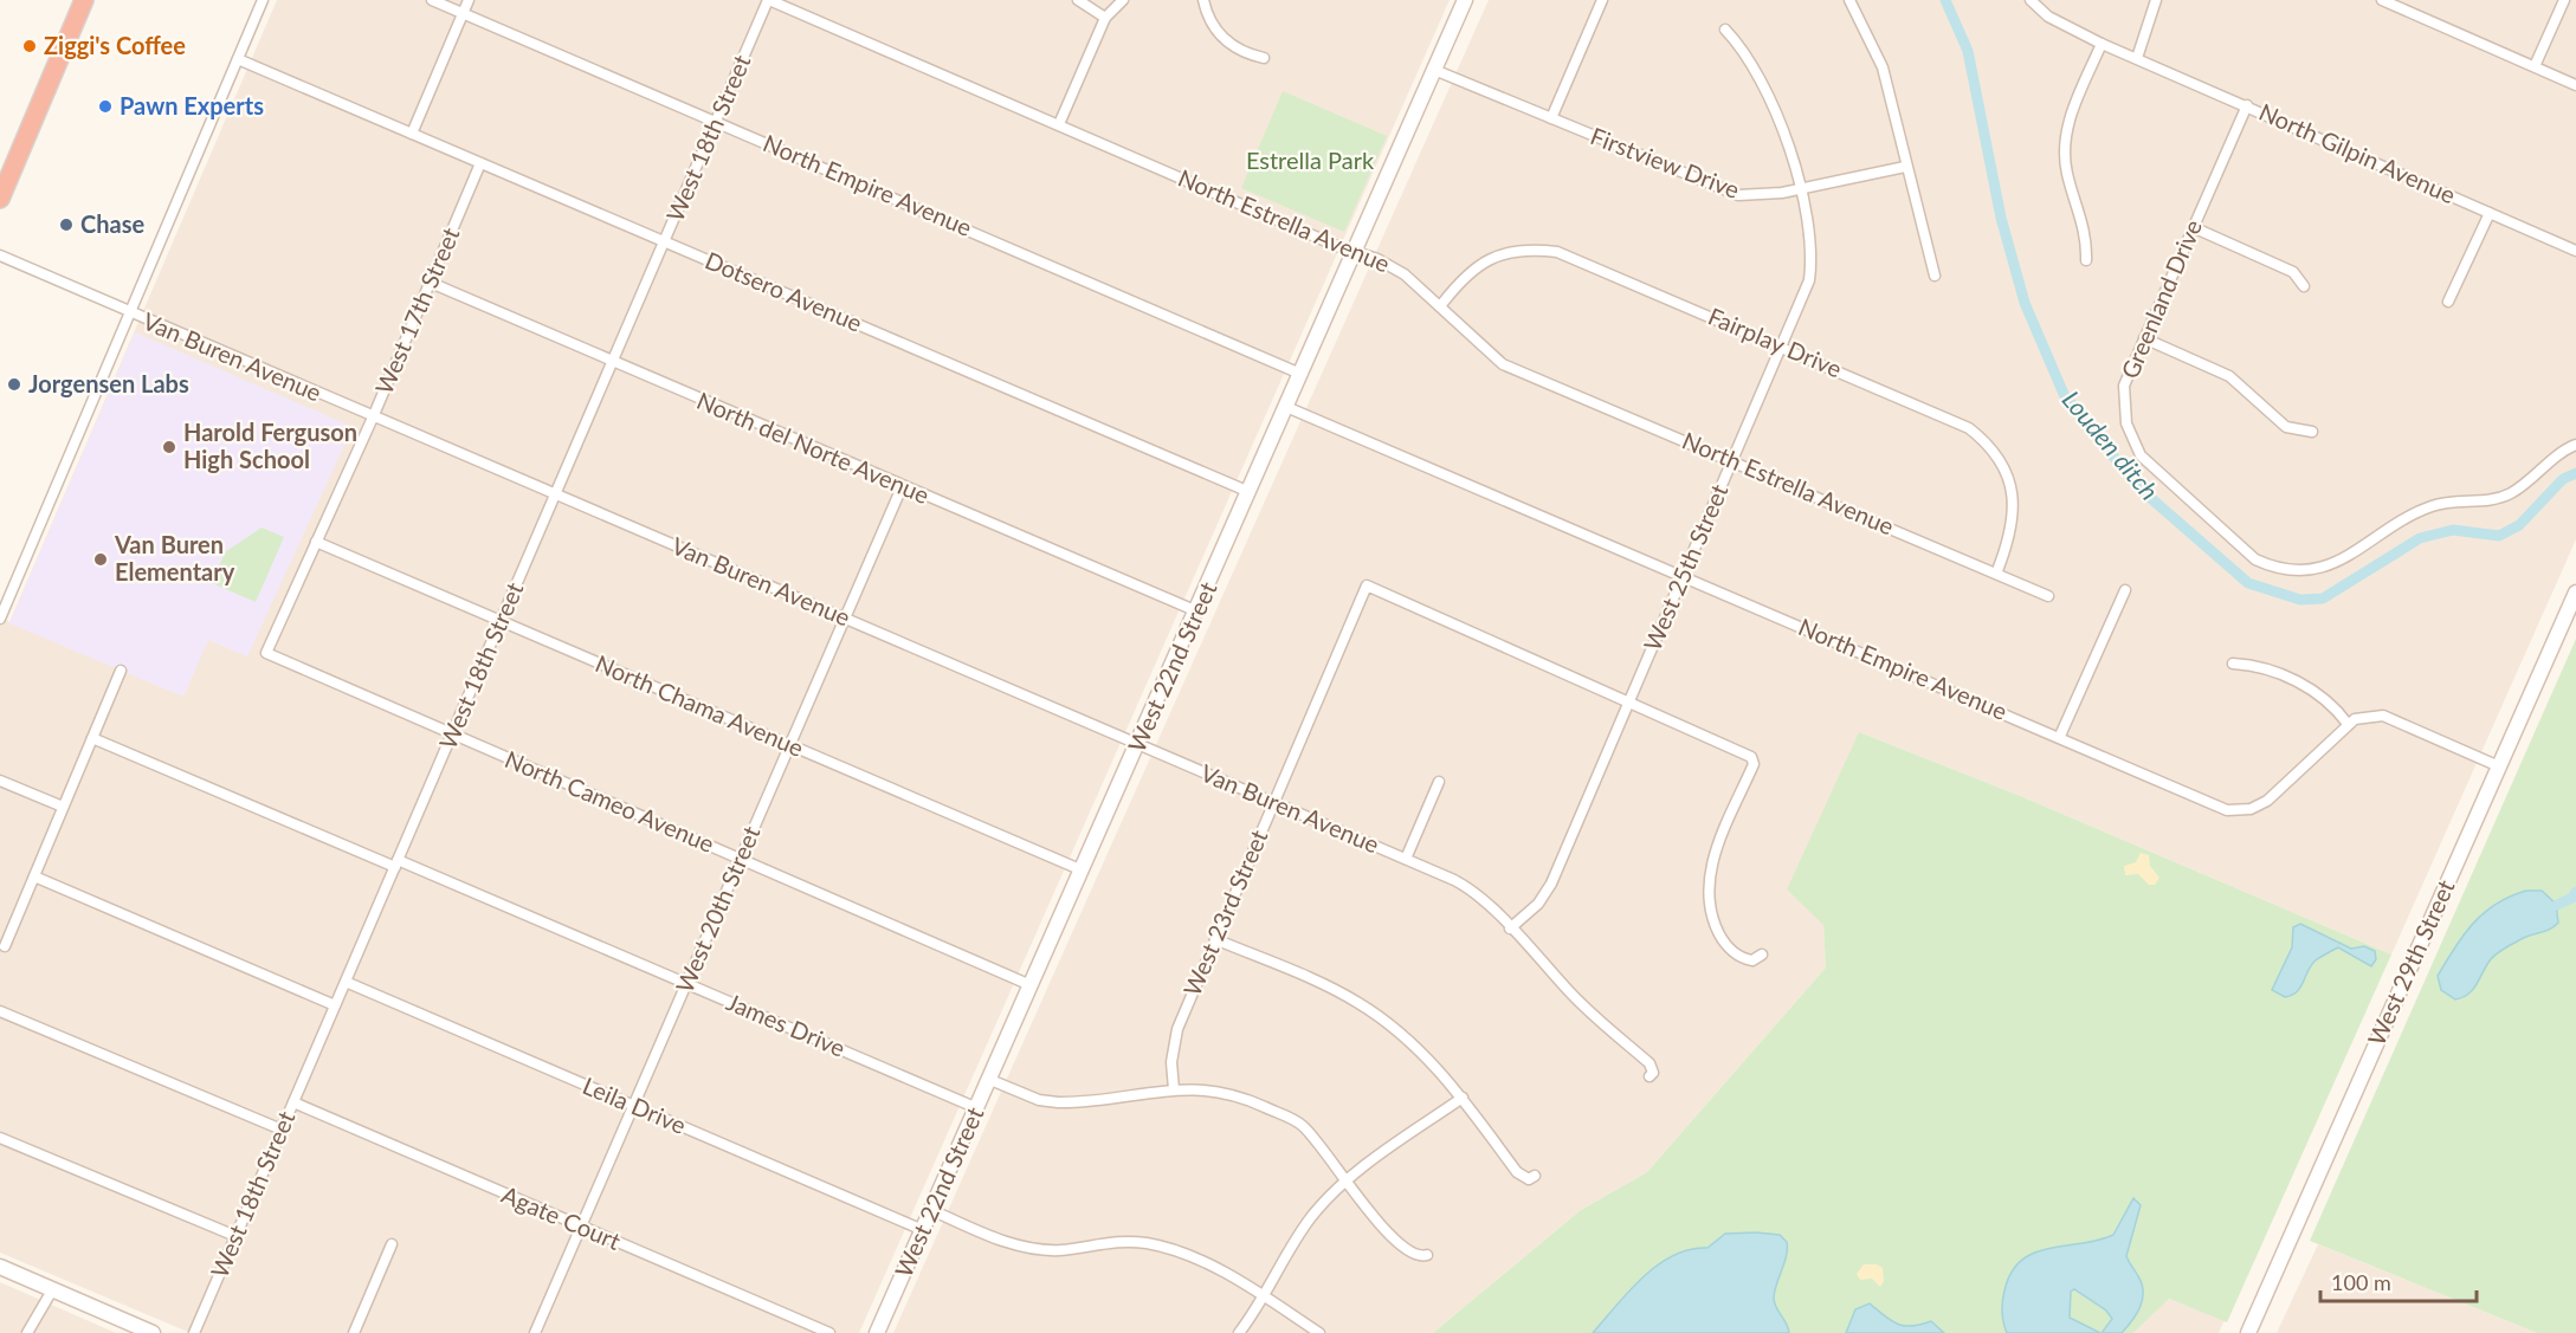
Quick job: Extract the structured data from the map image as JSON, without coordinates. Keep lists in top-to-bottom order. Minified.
{"streets":{"street":["West 18th Street","North Gilpin Avenue","Firstview Drive","North Empire Avenue","North Estrella Avenue","Dotsero Avenue","Greenland Drive","West 17th Street","Fairplay Drive","Van Buren Avenue","North del Norte Avenue","West 25th Street","West 22nd Street","North Chama Avenue","North Cameo Avenue","West 20th Street","West 23rd Street","West 29th Street","James Drive","Leila Drive","Agate Court"]},"crossings":[["West 18th Street","North Empire Avenue"],["West 18th Street","North Estrella Avenue"],["West 18th Street","Dotsero Avenue"],["West 18th Street","Van Buren Avenue"],["West 18th Street","North del Norte Avenue"],["West 18th Street","North Chama Avenue"],["West 18th Street","North Cameo Avenue"],["West 18th Street","James Drive"],["West 18th Street","Leila Drive"],["West 18th Street","Agate Court"],["North Gilpin Avenue","Greenland Drive"],["Firstview Drive","West 25th Street"],["Firstview Drive","West 22nd Street"],["North Empire Avenue","West 25th Street"],["North Empire Avenue","West 22nd Street"],["North Estrella Avenue","Fairplay Drive"],["North Estrella Avenue","West 25th Street"],["North Estrella Avenue","West 22nd Street"],["Dotsero Avenue","West 17th Street"],["Dotsero Avenue","West 22nd Street"],["West 17th Street","Van Buren Avenue"],["West 17th Street","North del Norte Avenue"],["West 17th Street","North Chama Avenue"],["West 17th Street","North Cameo Avenue"],["Fairplay Drive","West 25th Street"],["Van Buren Avenue","West 25th Street"],["Van Buren Avenue","West 22nd Street"],["Van Buren Avenue","West 20th Street"],["Van Buren Avenue","West 23rd Street"],["North del Norte Avenue","West 22nd Street"],["North del Norte Avenue","West 20th Street"],["West 25th Street","West 23rd Street"],["West 22nd Street","North Chama Avenue"],["West 22nd Street","North Cameo Avenue"],["West 22nd Street","James Drive"],["West 22nd Street","Leila Drive"],["North Chama Avenue","West 20th Street"],["North Cameo Avenue","West 20th Street"],["West 20th Street","James Drive"],["West 20th Street","Leila Drive"],["West 20th Street","Agate Court"]],"water":["Louden ditch"],"parks":["Estrella Park"],"places":["Ziggi's Coffee","Pawn Experts","Chase","Jorgensen Labs","Harold Ferguson High School","Van Buren Elementary"],"scale_bar":"100 m"}
